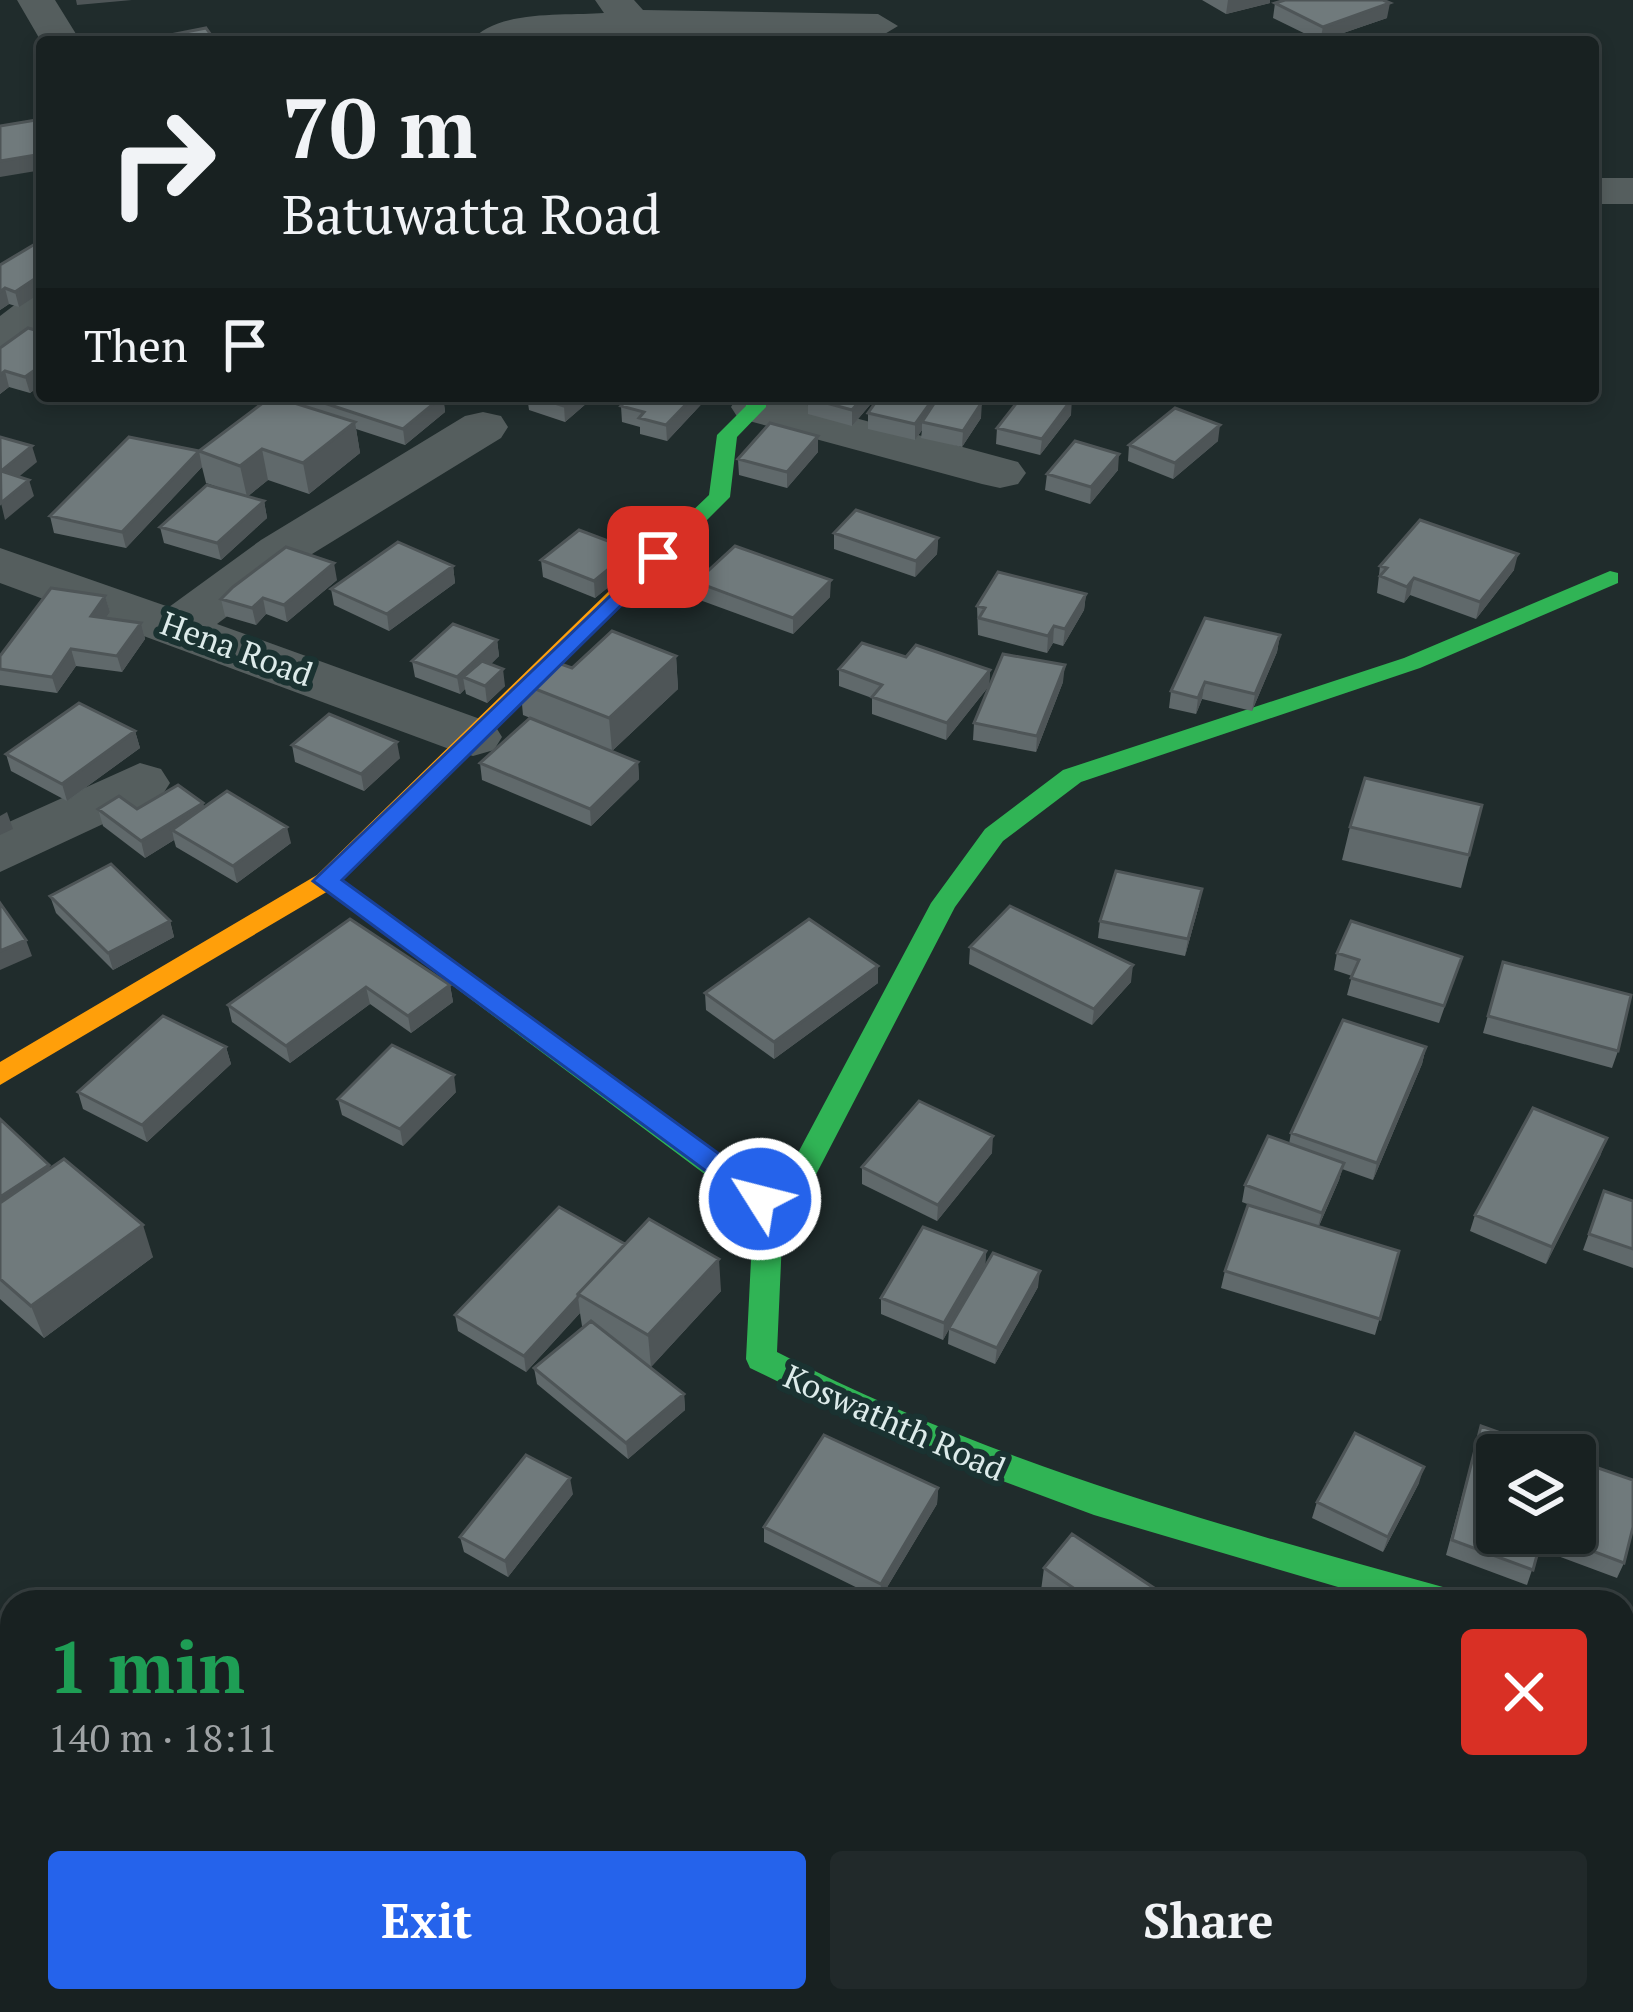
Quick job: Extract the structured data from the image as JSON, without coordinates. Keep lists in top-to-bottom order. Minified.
{"streets":{"street":["Hena Road","Koswathth Road"]},"page":{"turn":["70 m","Batuwatta Road"],"then":"Then","heading":["1 min","140 m · 18:11"],"buttons":["Exit","Share"]}}
